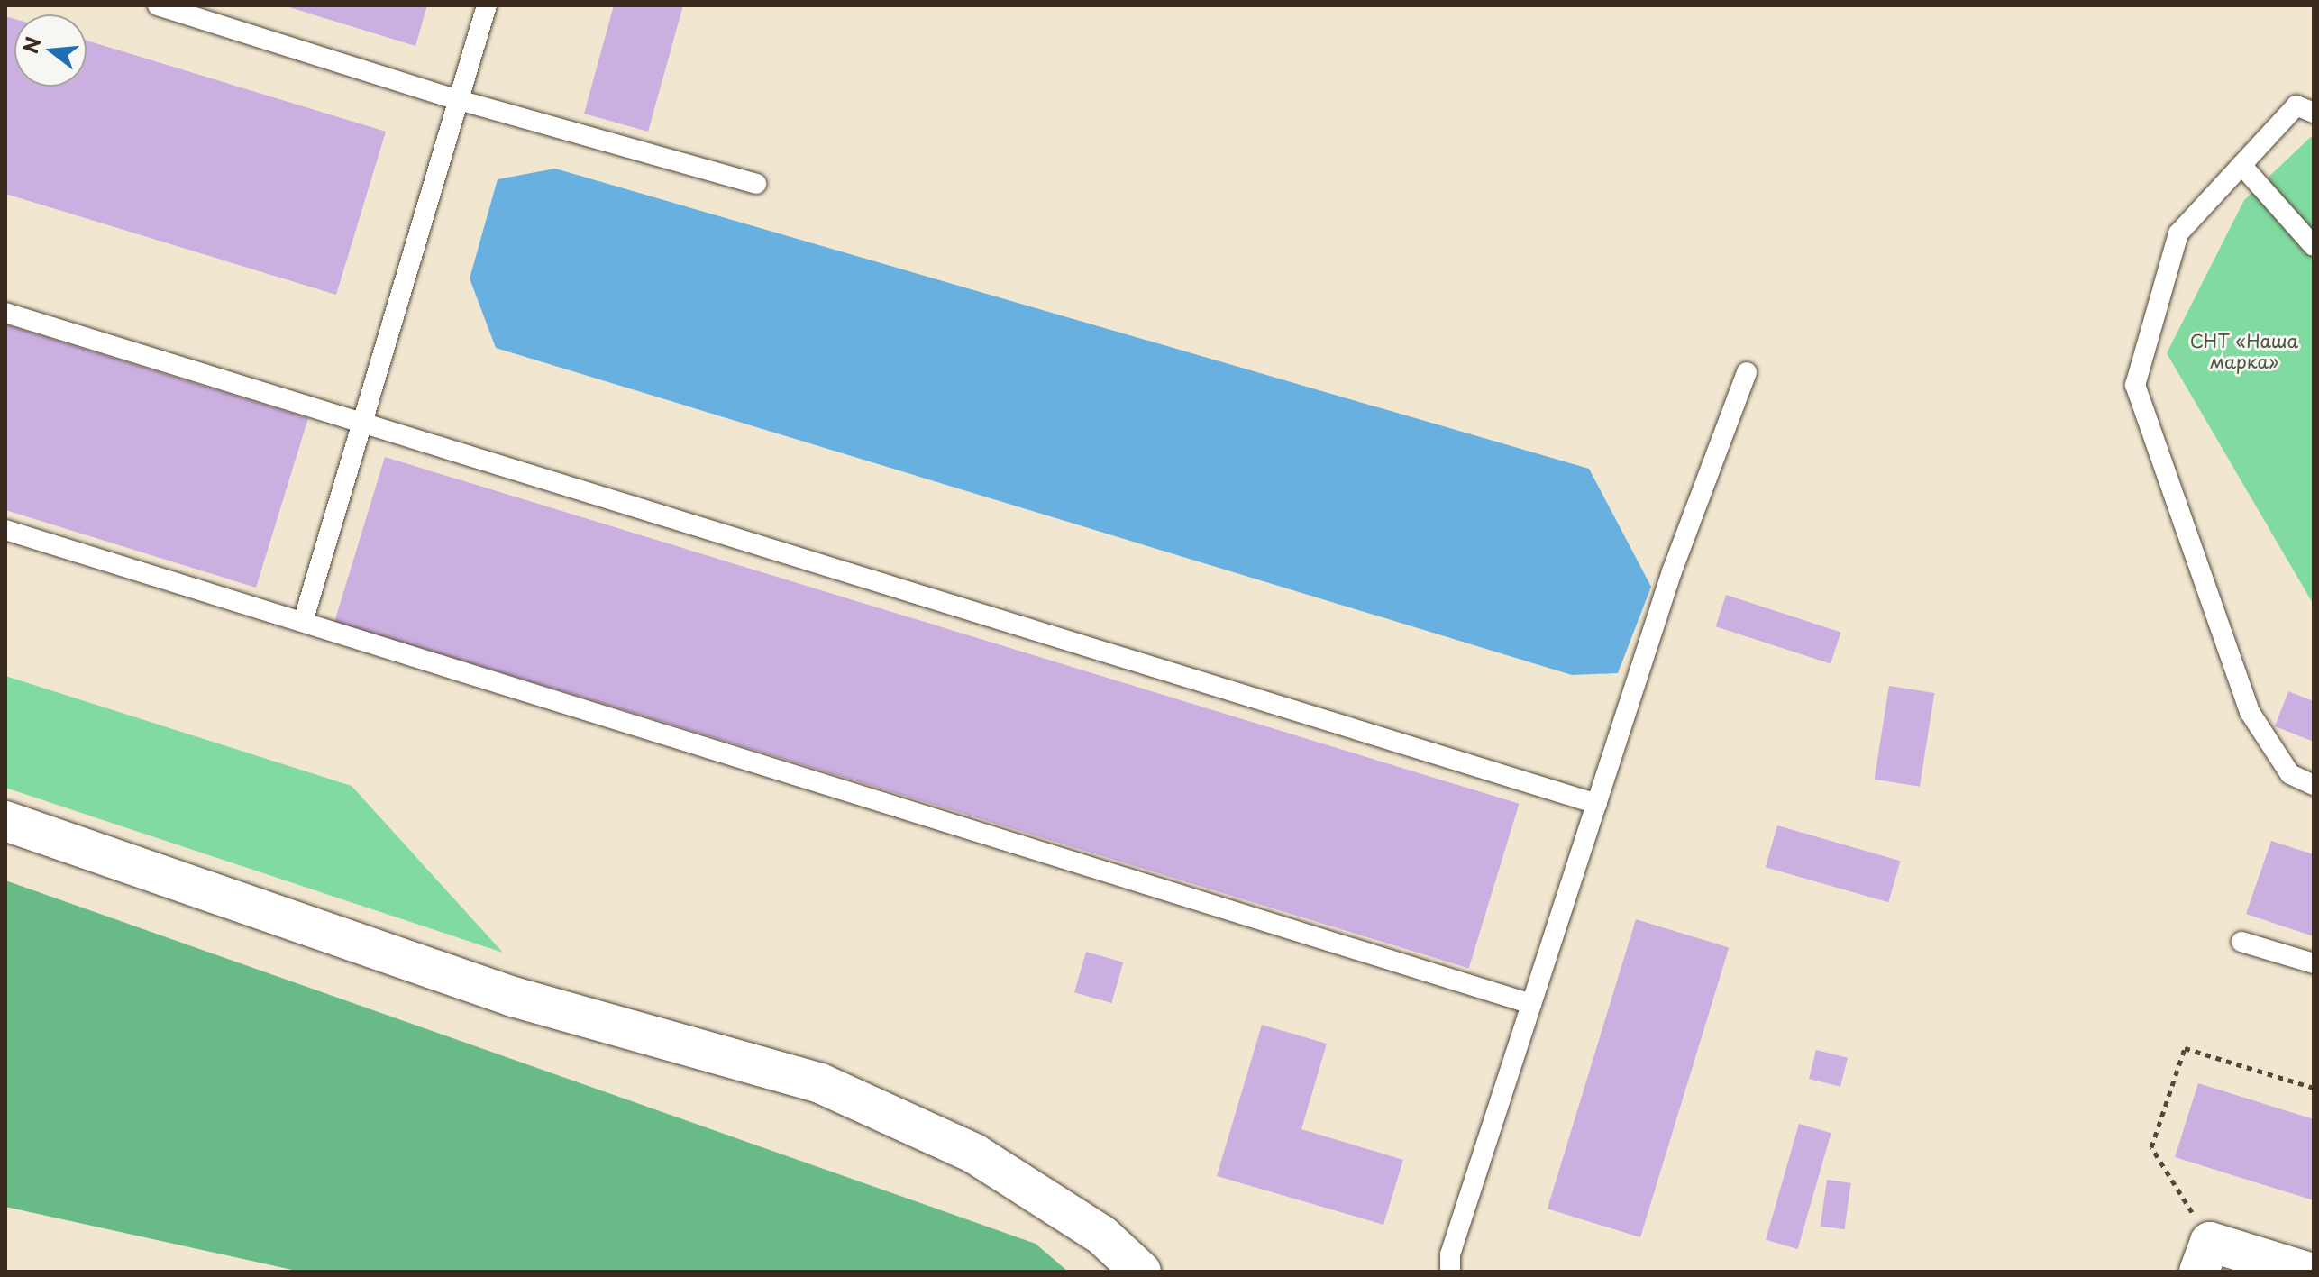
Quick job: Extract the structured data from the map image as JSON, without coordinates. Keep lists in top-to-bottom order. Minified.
{"parks":["СНТ «Наша марка»"],"north":"left"}
